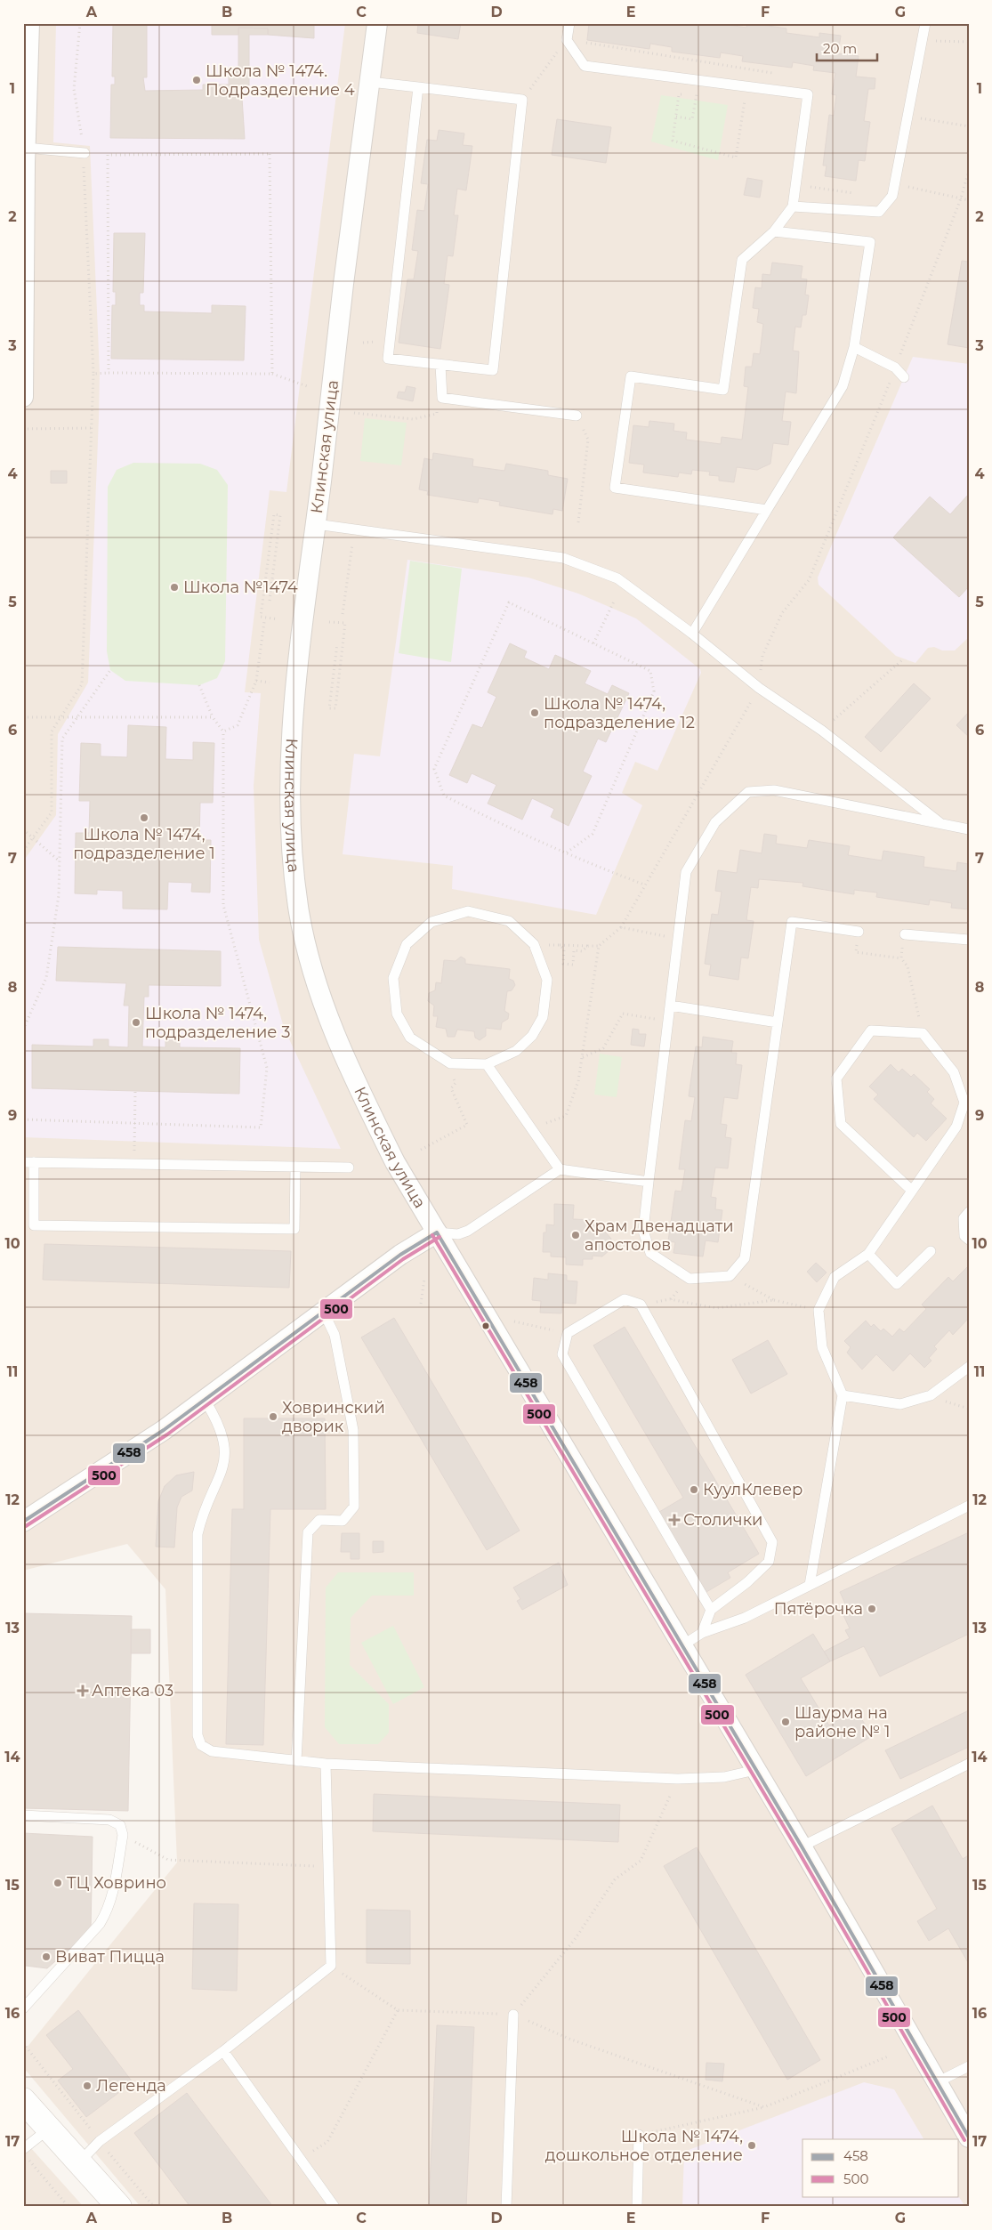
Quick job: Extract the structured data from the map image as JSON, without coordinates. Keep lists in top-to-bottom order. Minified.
{"streets":{"street":["Клинская улица"]},"places":{"other":["Школа № 1474. Подразделение 4","Школа №1474","Школа № 1474, подразделение 12","Школа № 1474, подразделение 1","Школа № 1474, подразделение 3","Храм Двенадцати апостолов","Ховринский дворик","КуулКлевер","Пятёрочка","Шаурма на районе № 1","ТЦ Ховрино","Виват Пицца","Легенда","Школа № 1474, дошкольное отделение"],"health":["Столички","Аптека 03"]},"lines":["transit line 458","transit line 500"],"legend":["458","500"],"scale_bar":"20 m","grid":{"columns":["A","B","C","D","E","F","G"],"rows":["1","2","3","4","5","6","7","8","9","10","11","12","13","14","15","16","17"]}}
